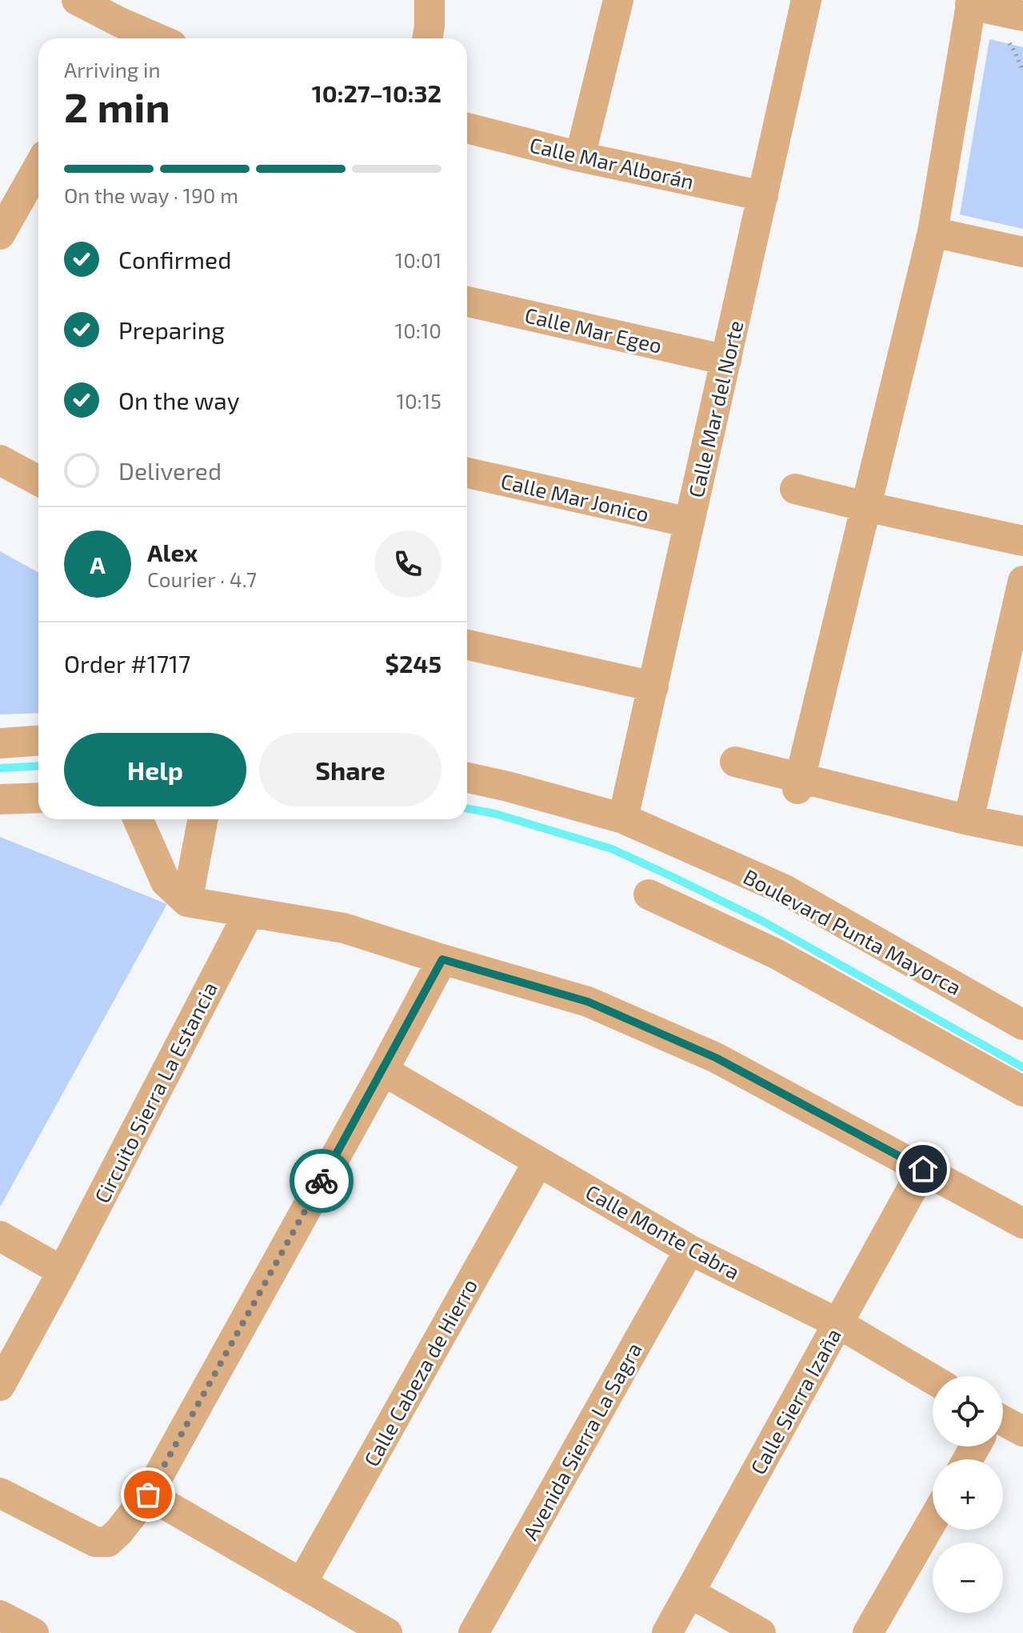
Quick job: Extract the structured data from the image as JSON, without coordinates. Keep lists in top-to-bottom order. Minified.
{"streets":{"street":["Calle Mar Alborán","Calle Mar Egeo","Calle Mar del Norte","Calle Mar Jonico","Boulevard Punta Mayorca","Circuito Sierra La Estancia","Calle Monte Cabra","Calle Cabeza de Hierro","Calle Sierra Izaña","Avenida Sierra La Sagra"]},"crossings":[["Calle Mar Alborán","Calle Mar del Norte"],["Calle Mar Egeo","Calle Mar del Norte"],["Calle Mar del Norte","Calle Mar Jonico"],["Calle Mar del Norte","Boulevard Punta Mayorca"],["Calle Monte Cabra","Calle Cabeza de Hierro"],["Calle Monte Cabra","Calle Sierra Izaña"],["Calle Monte Cabra","Avenida Sierra La Sagra"]],"page":{"heading":["2 min","Arriving in","10:27–10:32"],"panel":["Alex","Courier · 4.7","Order #1717","$245"],"bar":"On the way · 190 m","list":[["Confirmed","10:01"],["Preparing","10:10"],["On the way","10:15"],"Delivered"],"round":"A","buttons":["Help","Share"],"map_buttons":["+","−"]}}
